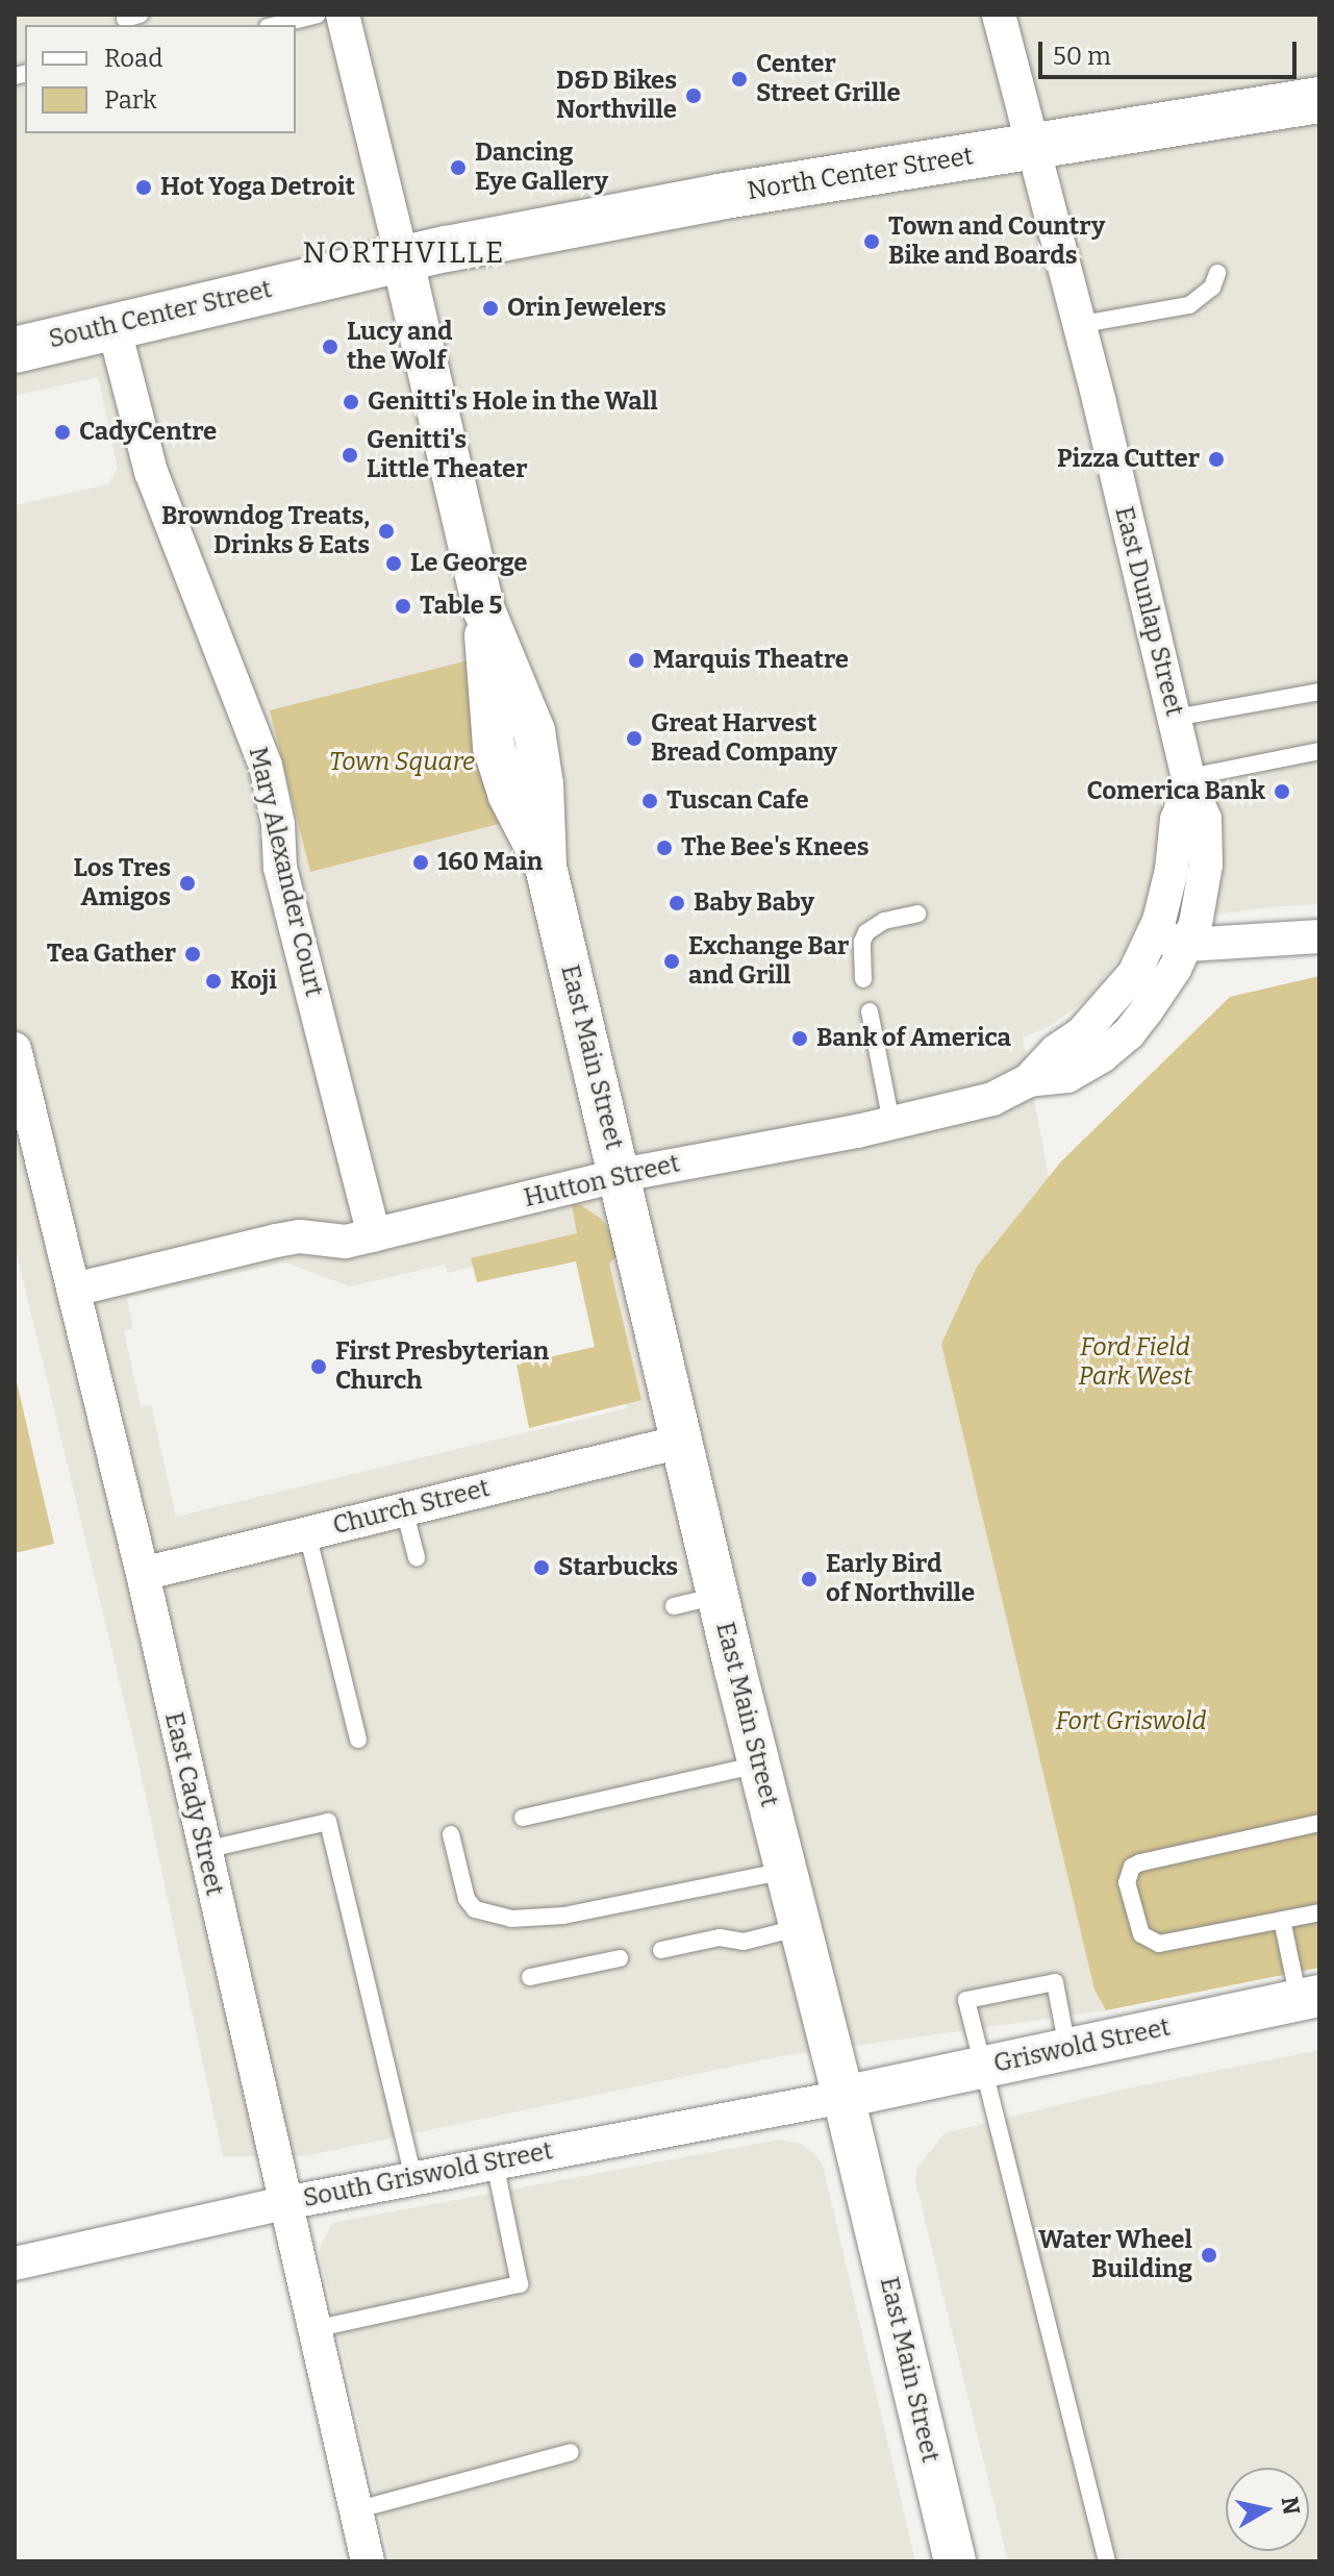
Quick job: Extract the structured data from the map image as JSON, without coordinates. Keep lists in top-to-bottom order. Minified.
{"streets":{"main road":["North Center Street","South Center Street"],"street":["East Dunlap Street","Mary Alexander Court","East Main Street","Hutton Street","Church Street","East Cady Street","Griswold Street","South Griswold Street"]},"crossings":[["North Center Street","South Center Street"],["North Center Street","East Dunlap Street"],["North Center Street","East Main Street"],["South Center Street","Mary Alexander Court"],["South Center Street","East Main Street"],["East Dunlap Street","Hutton Street"],["Mary Alexander Court","Hutton Street"],["East Main Street","Hutton Street"],["East Main Street","Church Street"],["East Main Street","Griswold Street"],["East Main Street","South Griswold Street"],["Hutton Street","East Cady Street"],["Church Street","East Cady Street"],["East Cady Street","South Griswold Street"],["Griswold Street","South Griswold Street"]],"districts":["NORTHVILLE"],"parks":["Town Square","Ford Field Park West","Fort Griswold"],"places":["Center Street Grille","D&D Bikes Northville","Dancing Eye Gallery","Hot Yoga Detroit","Town and Country Bike and Boards","Orin Jewelers","Lucy and the Wolf","Genitti's Hole in the Wall","CadyCentre","Genitti's Little Theater","Pizza Cutter","Browndog Treats, Drinks & Eats","Le George","Table 5","Marquis Theatre","Great Harvest Bread Company","Comerica Bank","Tuscan Cafe","The Bee's Knees","160 Main","Los Tres Amigos","Baby Baby","Tea Gather","Exchange Bar and Grill","Koji","Bank of America","First Presbyterian Church","Starbucks","Early Bird of Northville","Water Wheel Building"],"legend":["Road","Park"],"scale_bar":"50 m","north":"right"}
